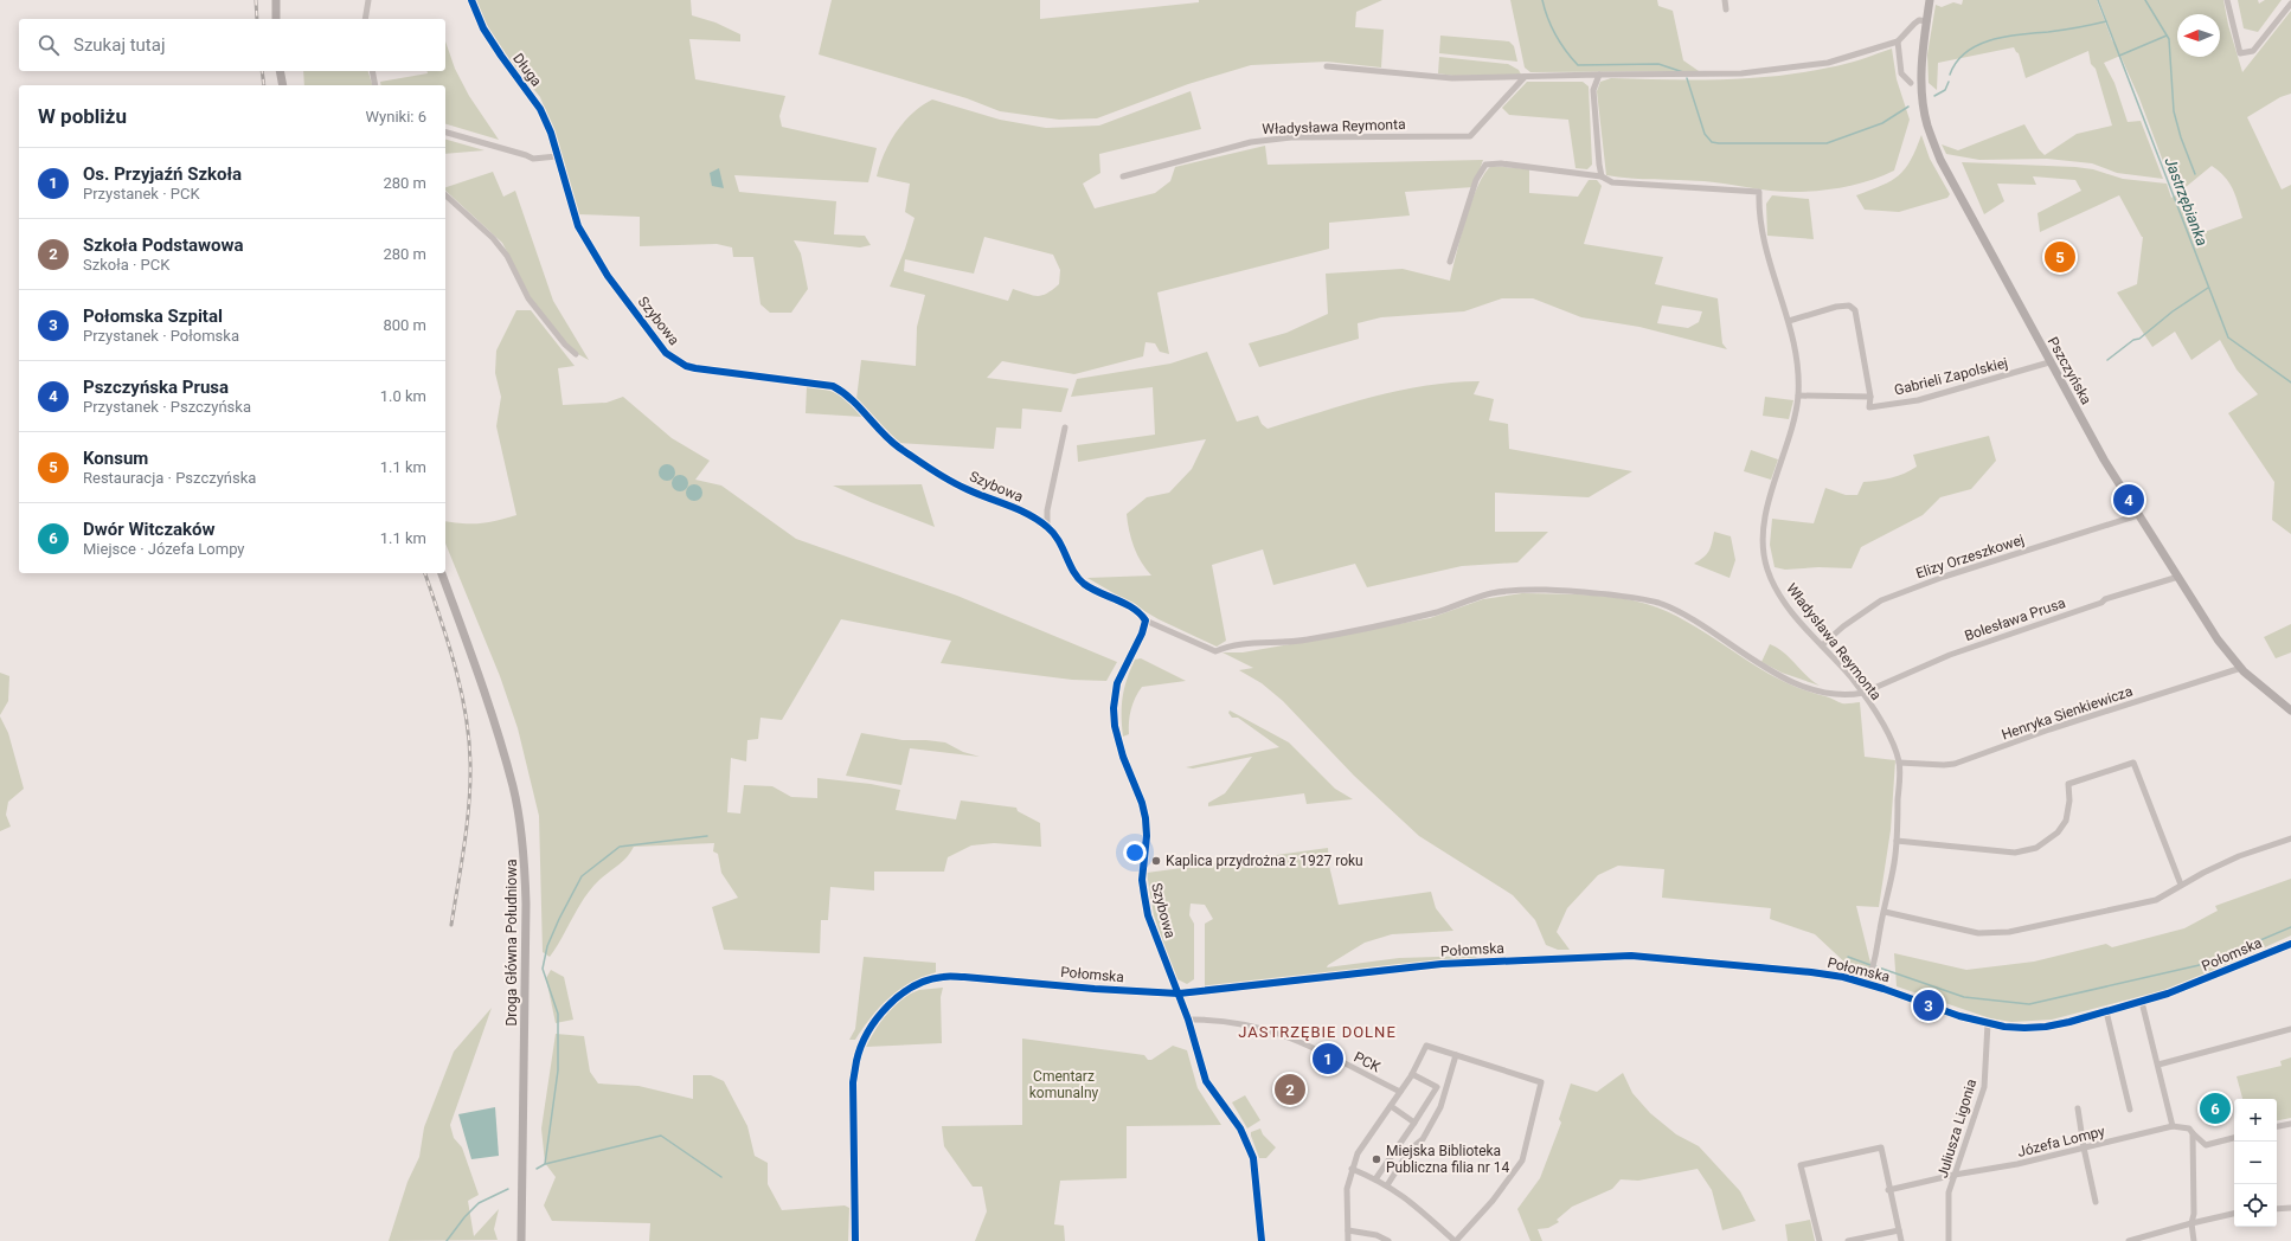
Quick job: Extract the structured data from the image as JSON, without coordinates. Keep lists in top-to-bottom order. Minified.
{"streets":{"street":["Długa","Władysława Reymonta","Szybowa","Pszczyńska","Gabrieli Zapolskiej","Elizy Orzeszkowej","Bolesława Prusa","Henryka Sienkiewicza","Droga Główna Południowa","Połomska","PCK","Juliusza Ligonia","Józefa Lompy"]},"crossings":[["Długa","Szybowa"],["Władysława Reymonta","Elizy Orzeszkowej"],["Władysława Reymonta","Bolesława Prusa"],["Władysława Reymonta","Henryka Sienkiewicza"],["Władysława Reymonta","Połomska"],["Szybowa","Bolesława Prusa"],["Szybowa","Połomska"],["Szybowa","PCK"],["Pszczyńska","Gabrieli Zapolskiej"],["Pszczyńska","Elizy Orzeszkowej"],["Pszczyńska","Bolesława Prusa"],["Pszczyńska","Henryka Sienkiewicza"],["Połomska","Juliusza Ligonia"],["Juliusza Ligonia","Józefa Lompy"]],"districts":["JASTRZĘBIE DOLNE"],"water":["Jastrzębianka"],"parks":["Cmentarz komunalny"],"places":["Kaplica przydrożna z 1927 roku","Miejska Biblioteka Publiczna filia nr 14"],"north":"left","page":{"search":"Szukaj tutaj","heading":["W pobliżu","Wyniki: 6"],"list":[{"mark":"1","name":"Os. Przyjaźń Szkoła","note":"Przystanek · PCK","value":"280 m"},{"mark":"2","name":"Szkoła Podstawowa","note":"Szkoła · PCK","value":"280 m"},{"mark":"3","name":"Połomska Szpital","note":"Przystanek · Połomska","value":"800 m"},{"mark":"4","name":"Pszczyńska Prusa","note":"Przystanek · Pszczyńska","value":"1.0 km"},{"mark":"5","name":"Konsum","note":"Restauracja · Pszczyńska","value":"1.1 km"},{"mark":"6","name":"Dwór Witczaków","note":"Miejsce · Józefa Lompy","value":"1.1 km"}],"pins":["5","4","3","1","2","6"],"map_buttons":["+","−"]}}
